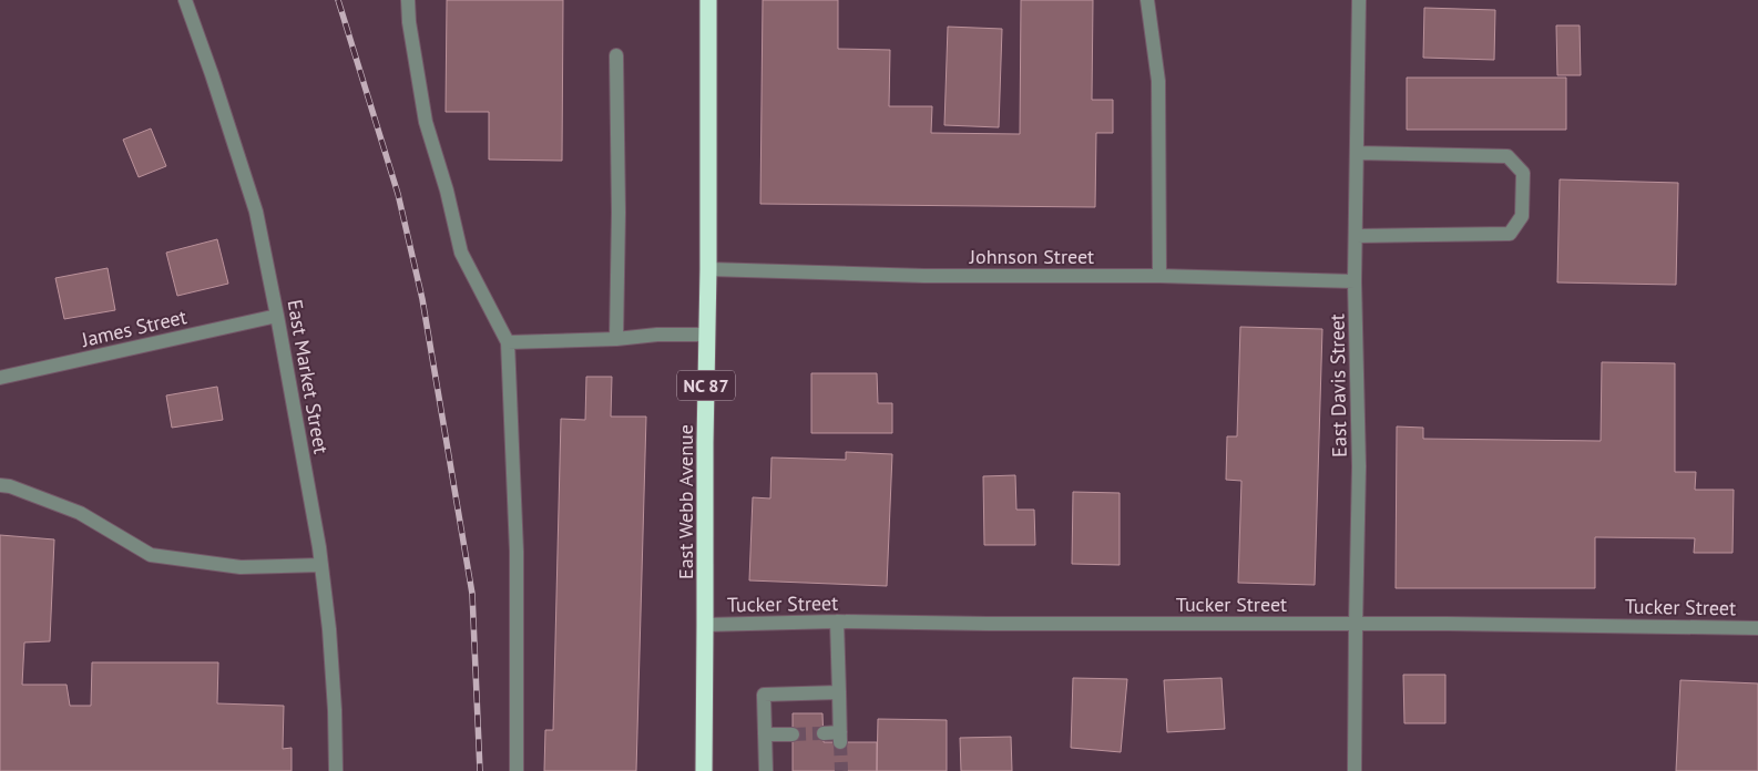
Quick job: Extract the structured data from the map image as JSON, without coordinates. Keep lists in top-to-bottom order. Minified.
{"streets":{"highway":["NC 87","East Webb Avenue"],"street":["Johnson Street","James Street","East Market Street","East Davis Street","Tucker Street"]},"crossings":[["Johnson Street","East Davis Street"],["Johnson Street","East Webb Avenue"],["James Street","East Market Street"],["East Davis Street","Tucker Street"],["East Webb Avenue","Tucker Street"]]}
